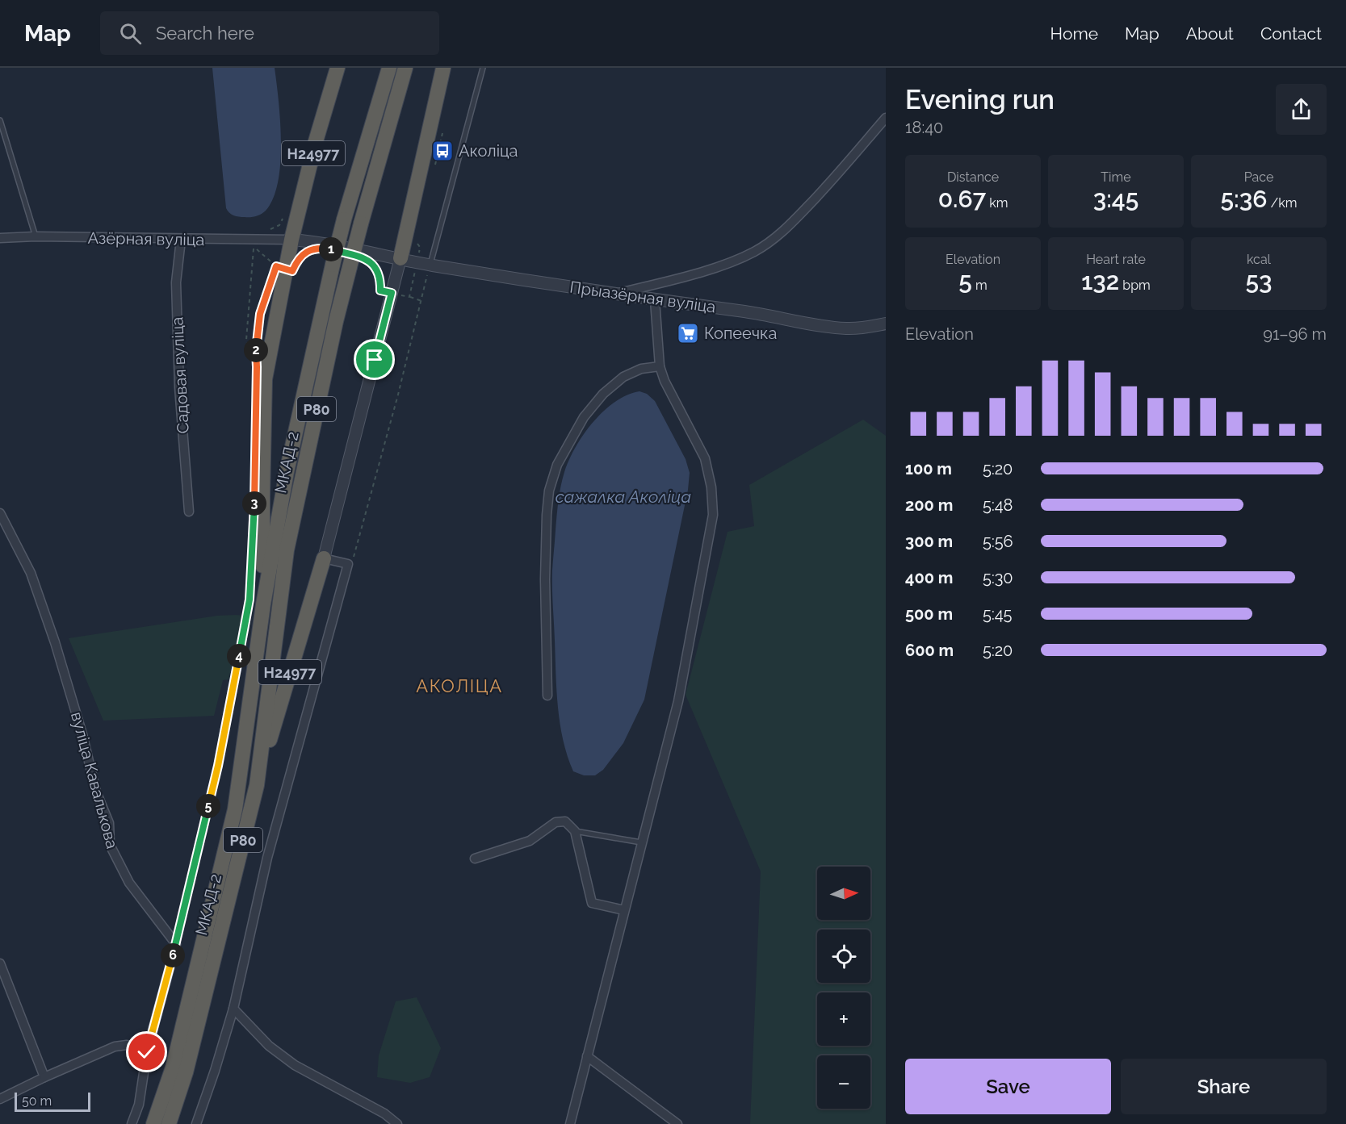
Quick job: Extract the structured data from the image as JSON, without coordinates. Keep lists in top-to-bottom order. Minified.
{"streets":{"highway":["Н24977","Р80","МКАД-2"],"street":["Азёрная вуліца","Прыазёрная вуліца","Садовая вуліца","вуліца Кавалькова"]},"crossings":[["Н24977","Азёрная вуліца"],["Н24977","Прыазёрная вуліца"],["Н24977","Р80"],["Н24977","МКАД-2"],["Азёрная вуліца","Прыазёрная вуліца"],["Азёрная вуліца","Садовая вуліца"]],"districts":["АКОЛІЦА"],"water":["сажалка Аколіца"],"places":{"bus stop":["Аколіца"],"supermarket":["Копеечка"]},"scale_bar":"50 m","north":"right","page":{"header":"Map","search":"Search here","nav":["Home","Map","About","Contact"],"heading":["Evening run","18:40"],"stats":[["Distance","0.67 km"],["Time","3:45"],["Pace","5:36 /km"],["Elevation","5 m"],["Heart rate","132 bpm"],["kcal","53"]],"pins":["1","2","3","4","5","6"],"chart":["Elevation","91–96 m"],"list":[{"name":"100 m","note":"5:20"},{"name":"200 m","note":"5:48"},{"name":"300 m","note":"5:56"},{"name":"400 m","note":"5:30"},{"name":"500 m","note":"5:45"},{"name":"600 m","note":"5:20"}],"map_buttons":["+","−"],"buttons":["Save","Share"],"scale":"50 m"}}
